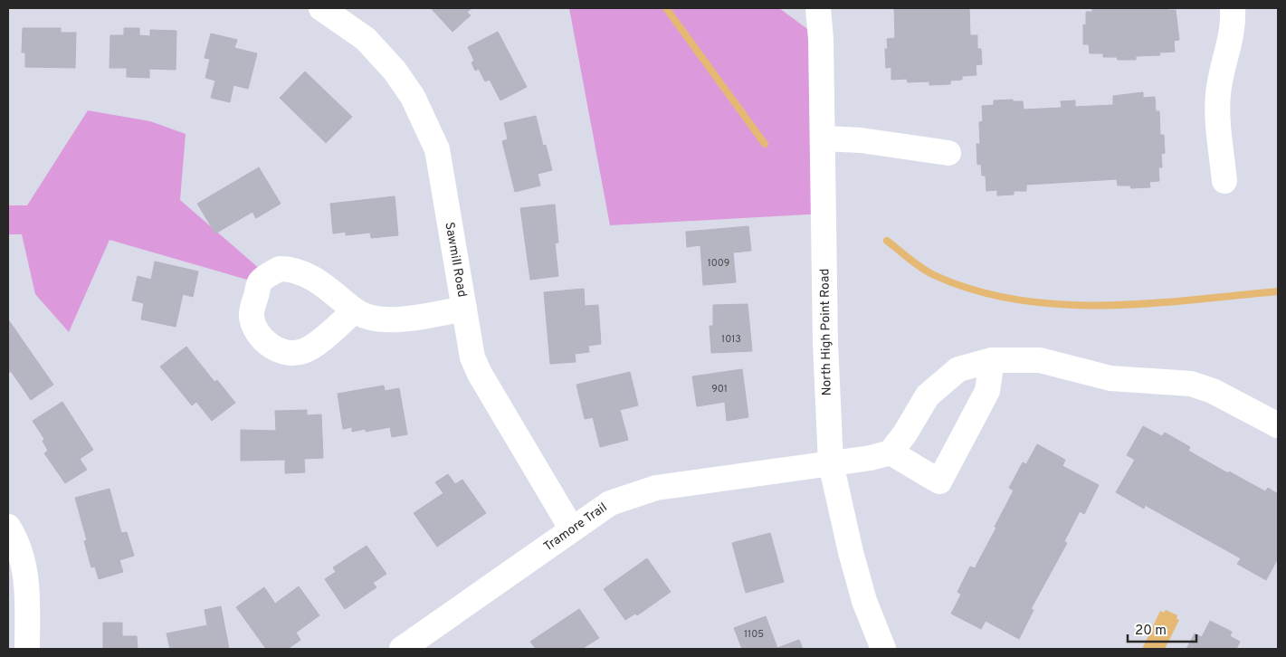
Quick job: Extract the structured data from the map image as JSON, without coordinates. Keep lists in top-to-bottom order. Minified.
{"streets":{"street":["Sawmill Road","North High Point Road","Tramore Trail"]},"crossings":[["Sawmill Road","Tramore Trail"],["North High Point Road","Tramore Trail"]],"house_numbers":["1009","1013","901","1105"],"scale_bar":"20 m"}
